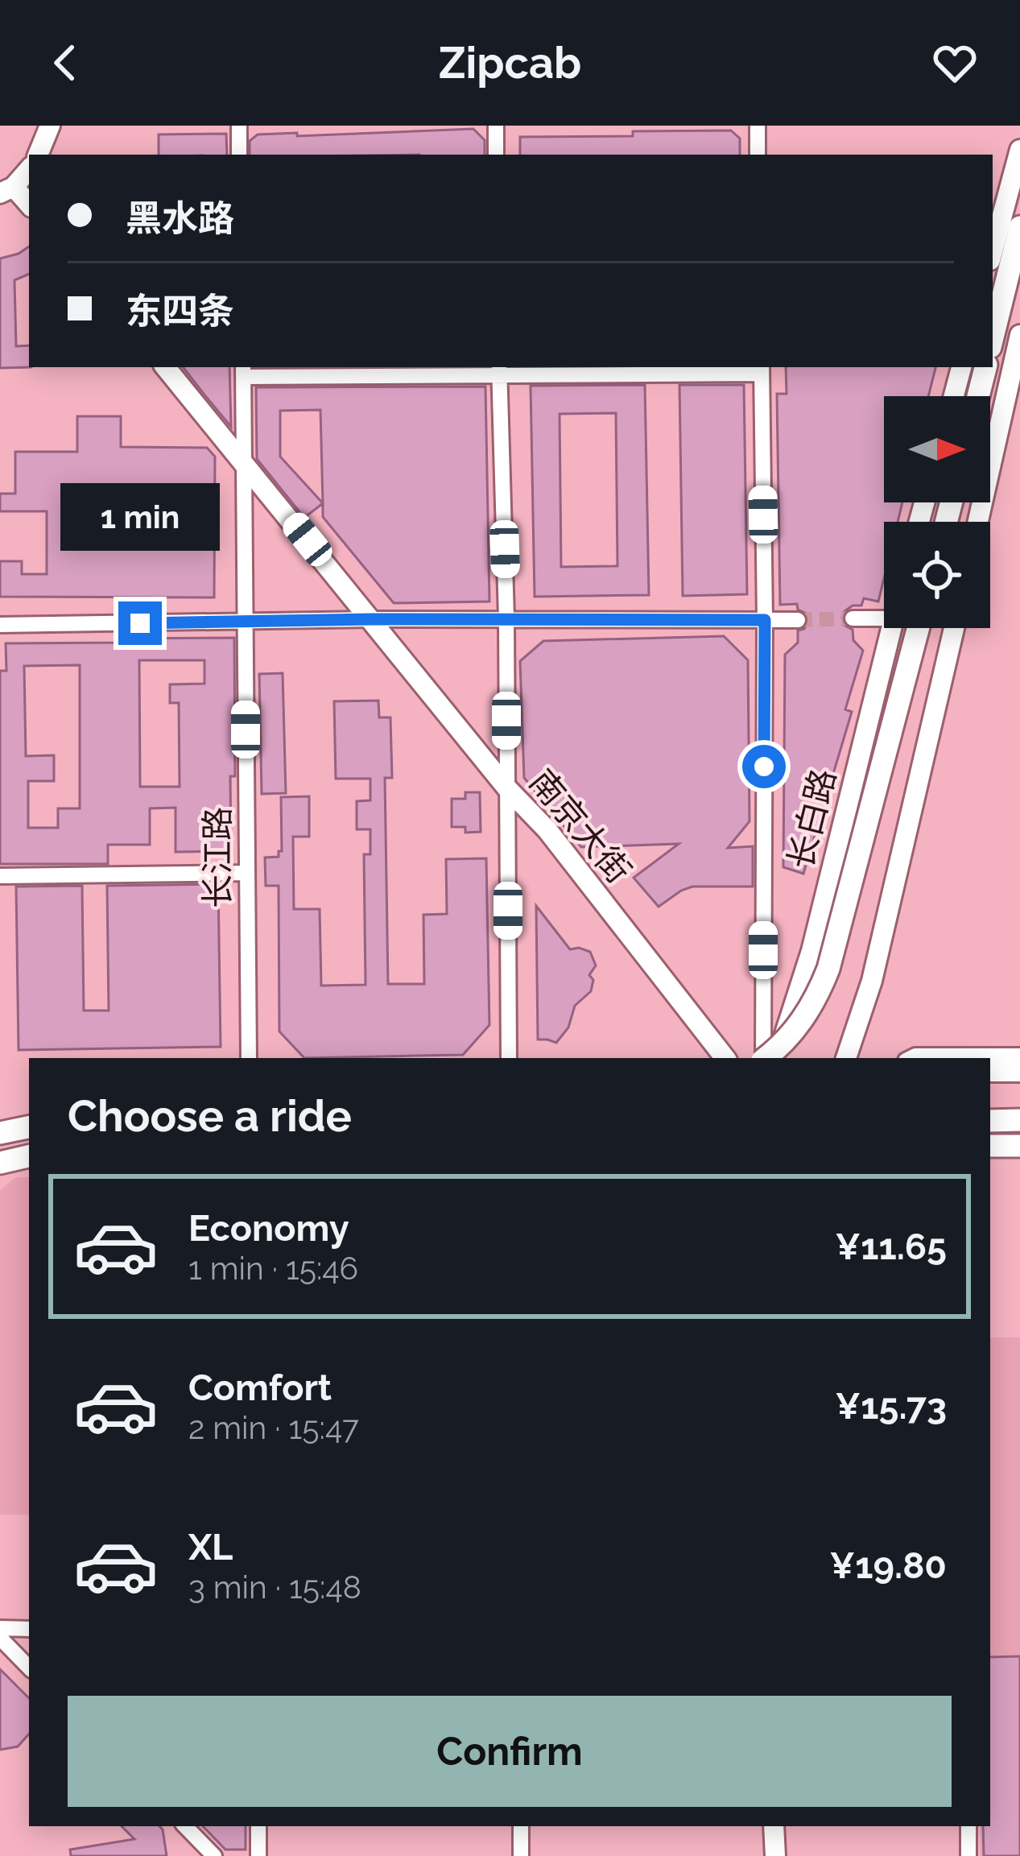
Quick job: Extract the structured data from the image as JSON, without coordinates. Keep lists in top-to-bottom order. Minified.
{"streets":{"main road":["长白路","南京大街"],"street":["长江路"]},"crossings":[["南京大街","长江路"]],"north":"right","page":{"header":"Zipcab","banner":["黑水路","东四条"],"bubble":"1 min","heading":"Choose a ride","list":[{"name":"Economy","note":"1 min · 15:46","value":"¥11.65"},{"name":"Comfort","note":"2 min · 15:47","value":"¥15.73"},{"name":"XL","note":"3 min · 15:48","value":"¥19.80"}],"buttons":"Confirm"}}
